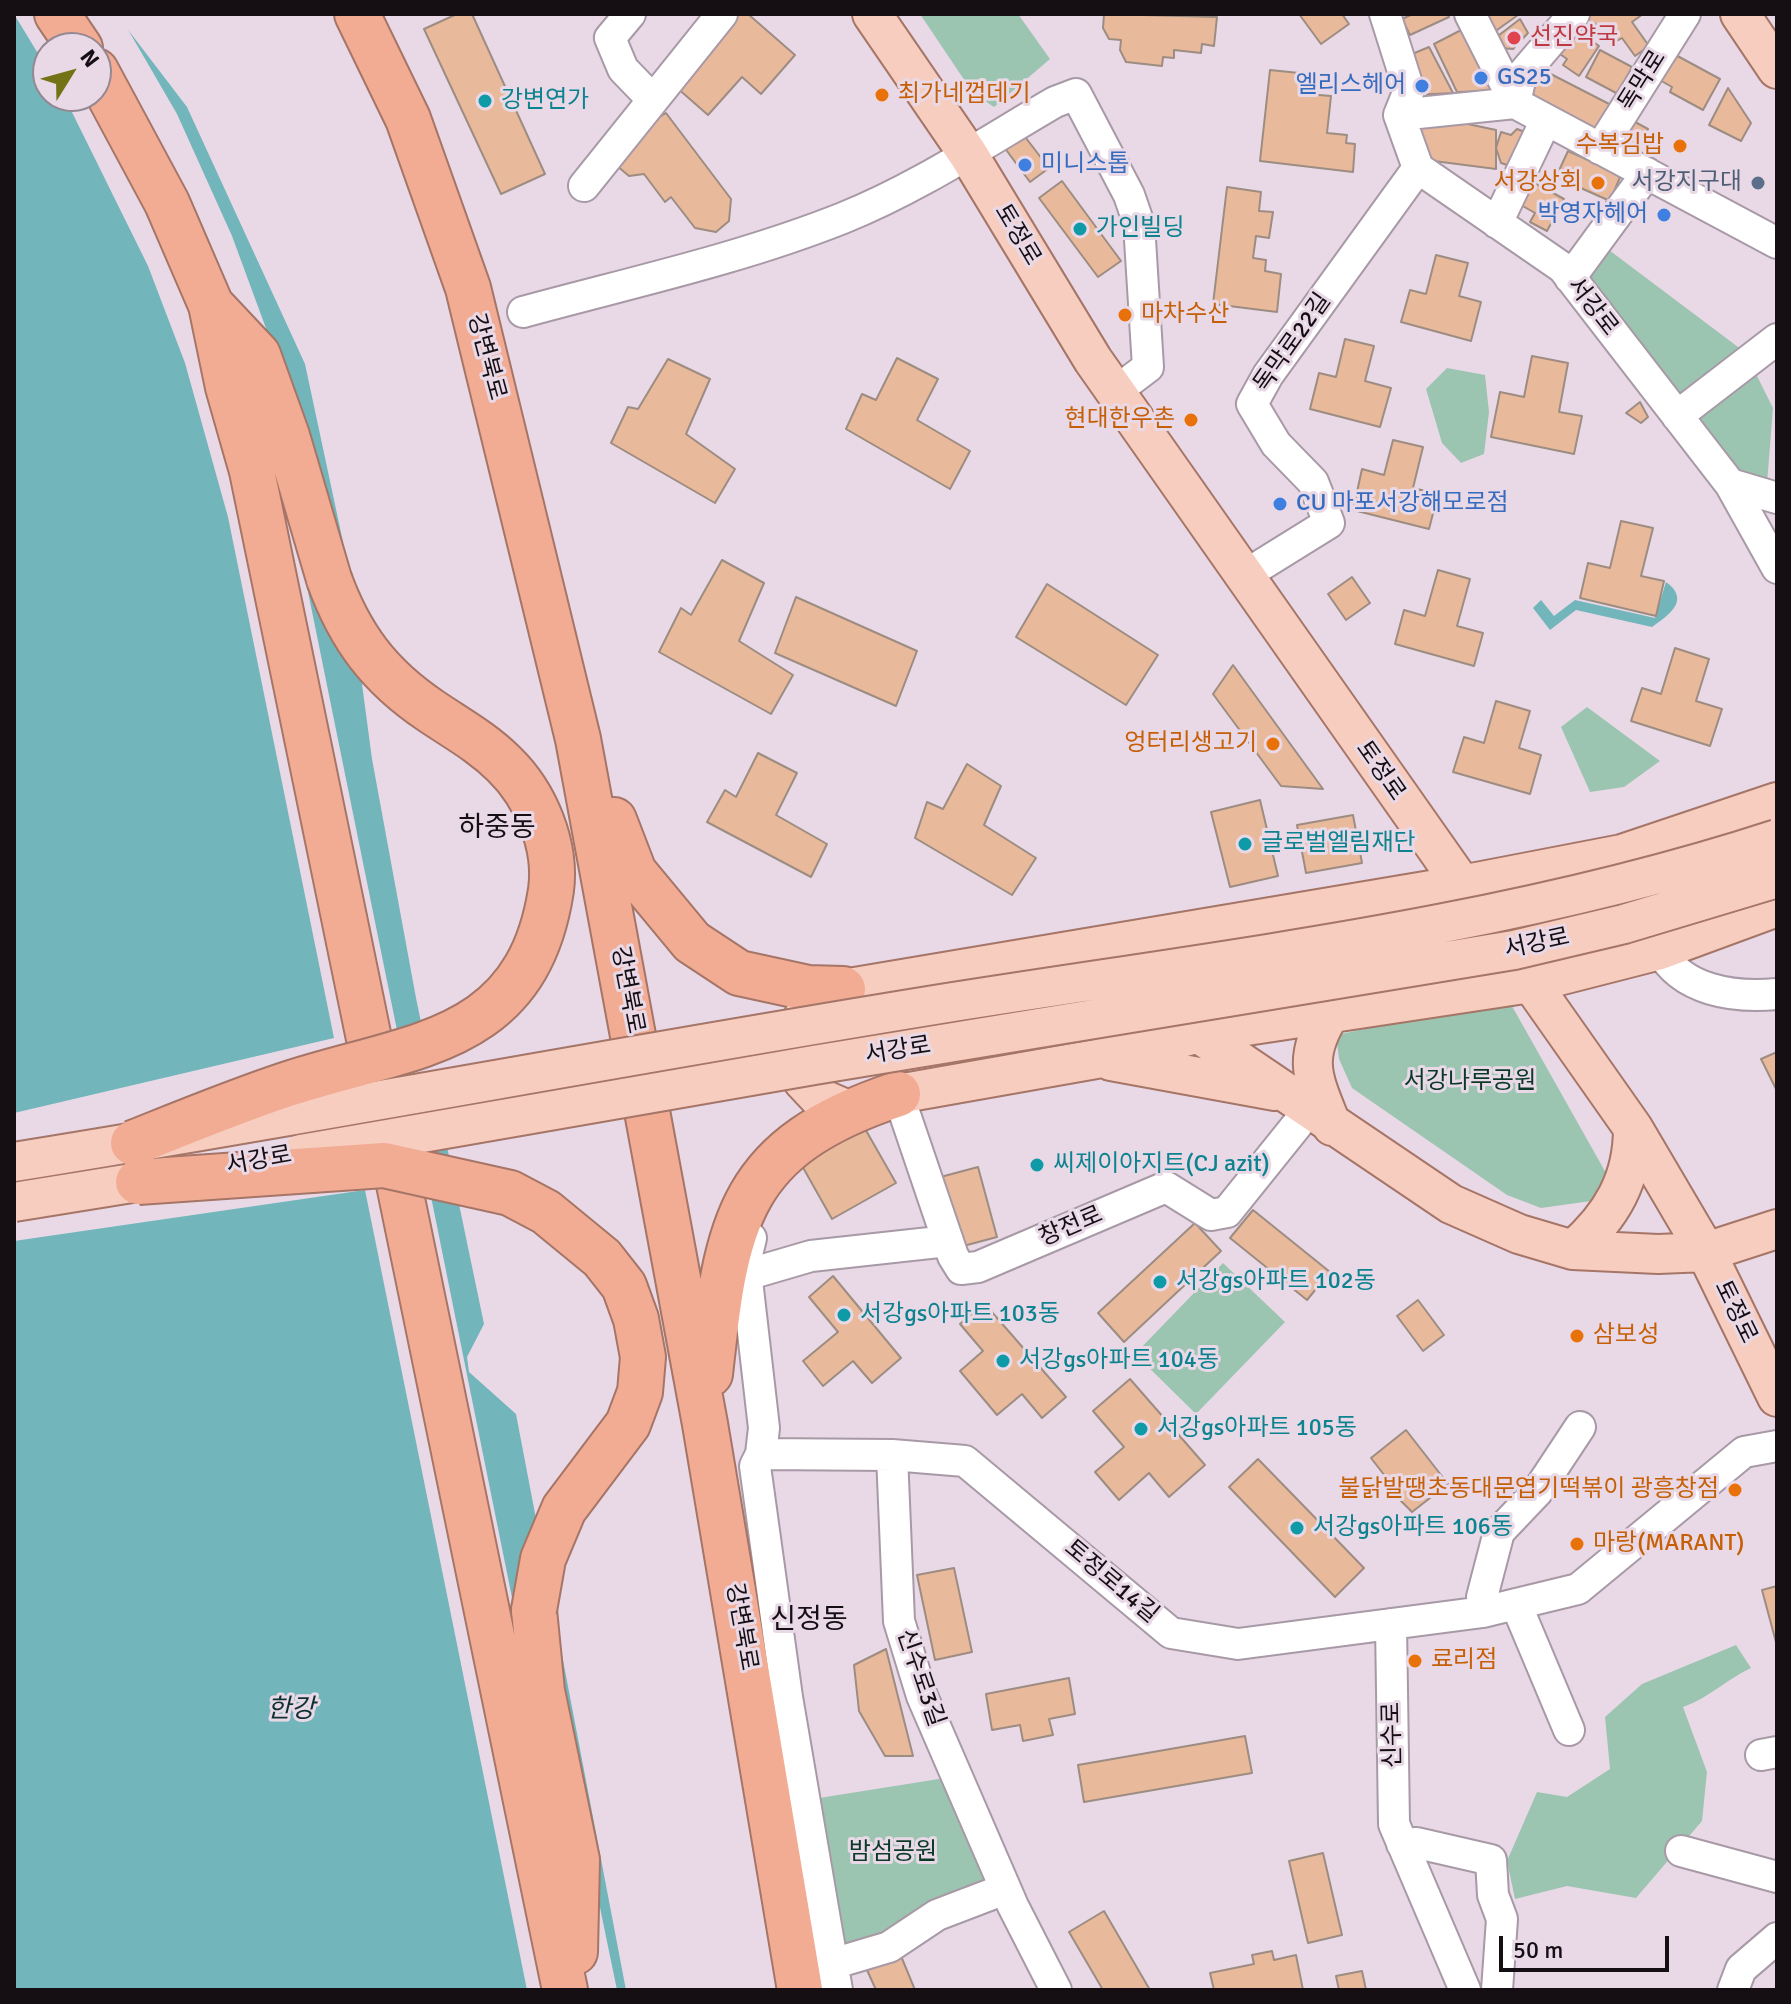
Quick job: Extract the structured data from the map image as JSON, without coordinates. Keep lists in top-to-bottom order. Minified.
{"streets":{"highway":["강변북로"],"main road":["토정로","서강로"],"street":["독막로","독막로22길","창전로","토정로14길","신수로3길","신수로"]},"crossings":[["토정로","독막로22길"],["서강로","독막로22길"],["토정로14길","신수로3길"],["토정로14길","신수로"]],"districts":["하중동","신정동"],"water":["한강"],"parks":["서강나루공원","밤섬공원"],"places":["선진약국","GS25","엘리스헤어","최가네껍데기","강변연가","수복김밥","미니스톱","서강상회","서강지구대","박영자헤어","가인빌딩","마차수산","현대한우촌","CU 마포서강해모로점","엉터리생고기","글로벌엘림재단","씨제이아지트(CJ azit)","서강gs아파트 102동","서강gs아파트 103동","삼보성","서강gs아파트 104동","서강gs아파트 105동","불닭발땡초동대문엽기떡볶이 광흥창점","서강gs아파트 106동","마랑(MARANT)","료리점"],"scale_bar":"50 m","north":"top right"}
